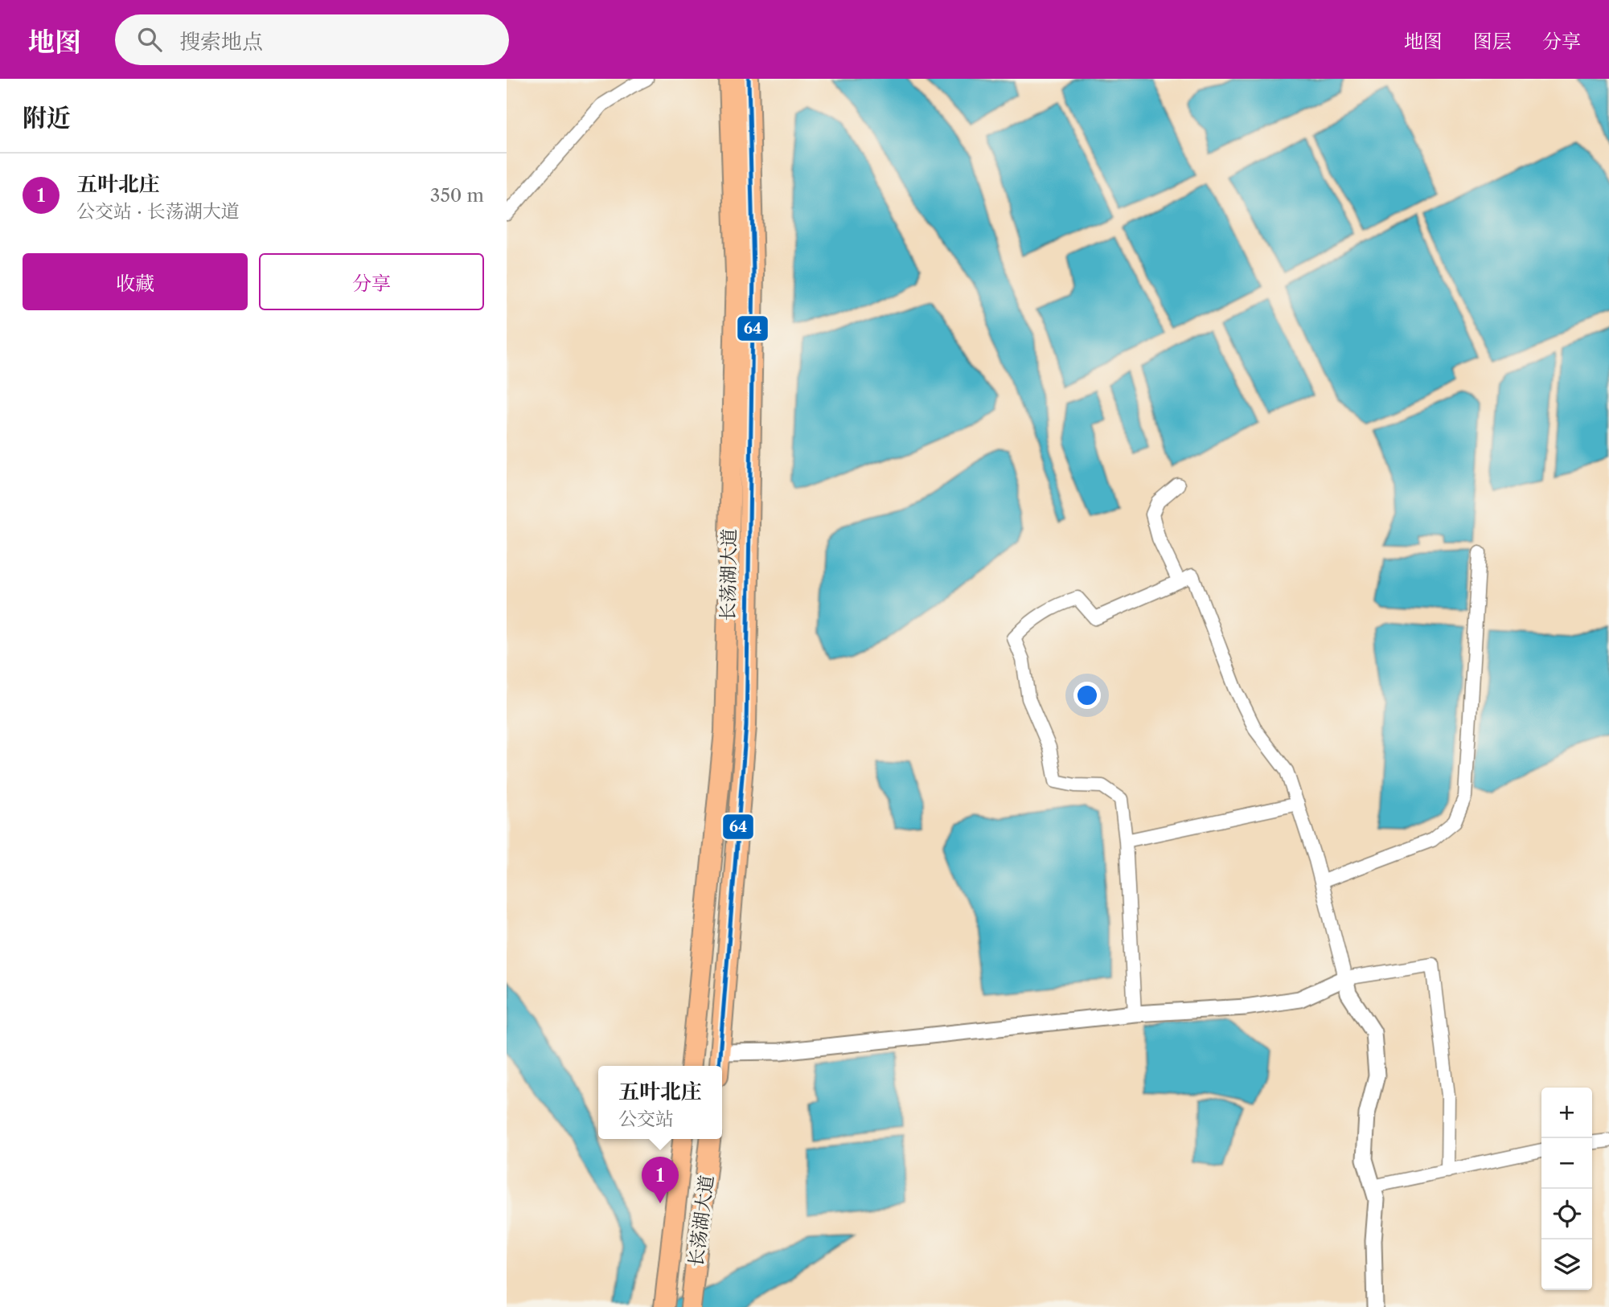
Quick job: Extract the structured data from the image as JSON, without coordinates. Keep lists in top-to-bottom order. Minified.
{"streets":{"main road":["长荡湖大道"]},"lines":["transit line 64"],"page":{"header":"地图","search":"搜索地点","nav":["地图","图层","分享"],"heading":"附近","list":[{"mark":"1","name":"五叶北庄","note":"公交站 · 长荡湖大道","value":"350 m"}],"buttons":["收藏","分享"],"popup":["五叶北庄","公交站"],"map_buttons":["+","−"],"pins":"1"}}
